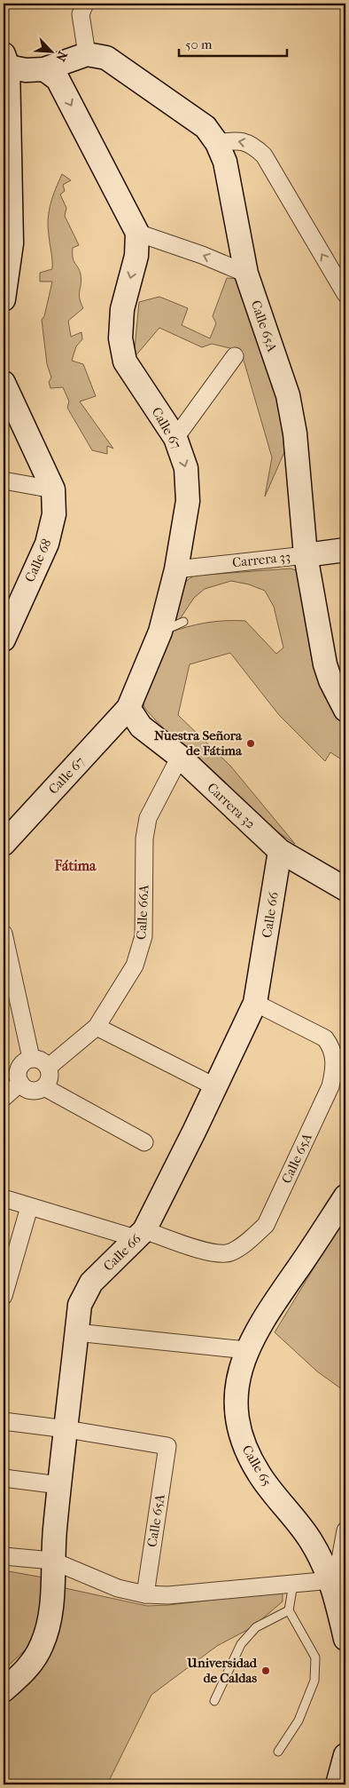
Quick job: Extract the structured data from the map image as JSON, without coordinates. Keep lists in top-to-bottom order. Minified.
{"streets":{"street":["Calle 65A","Calle 67","Carrera 33","Calle 68","Carrera 32","Calle 66A","Calle 66","Calle 65"]},"crossings":[["Calle 65A","Carrera 33"],["Calle 65A","Calle 66"],["Calle 67","Carrera 33"],["Calle 67","Carrera 32"],["Carrera 32","Calle 66A"],["Carrera 32","Calle 66"]],"districts":["Fátima"],"places":["Nuestra Señora de Fátima","Universidad de Caldas"],"scale_bar":"50 m","north":"bottom right"}
